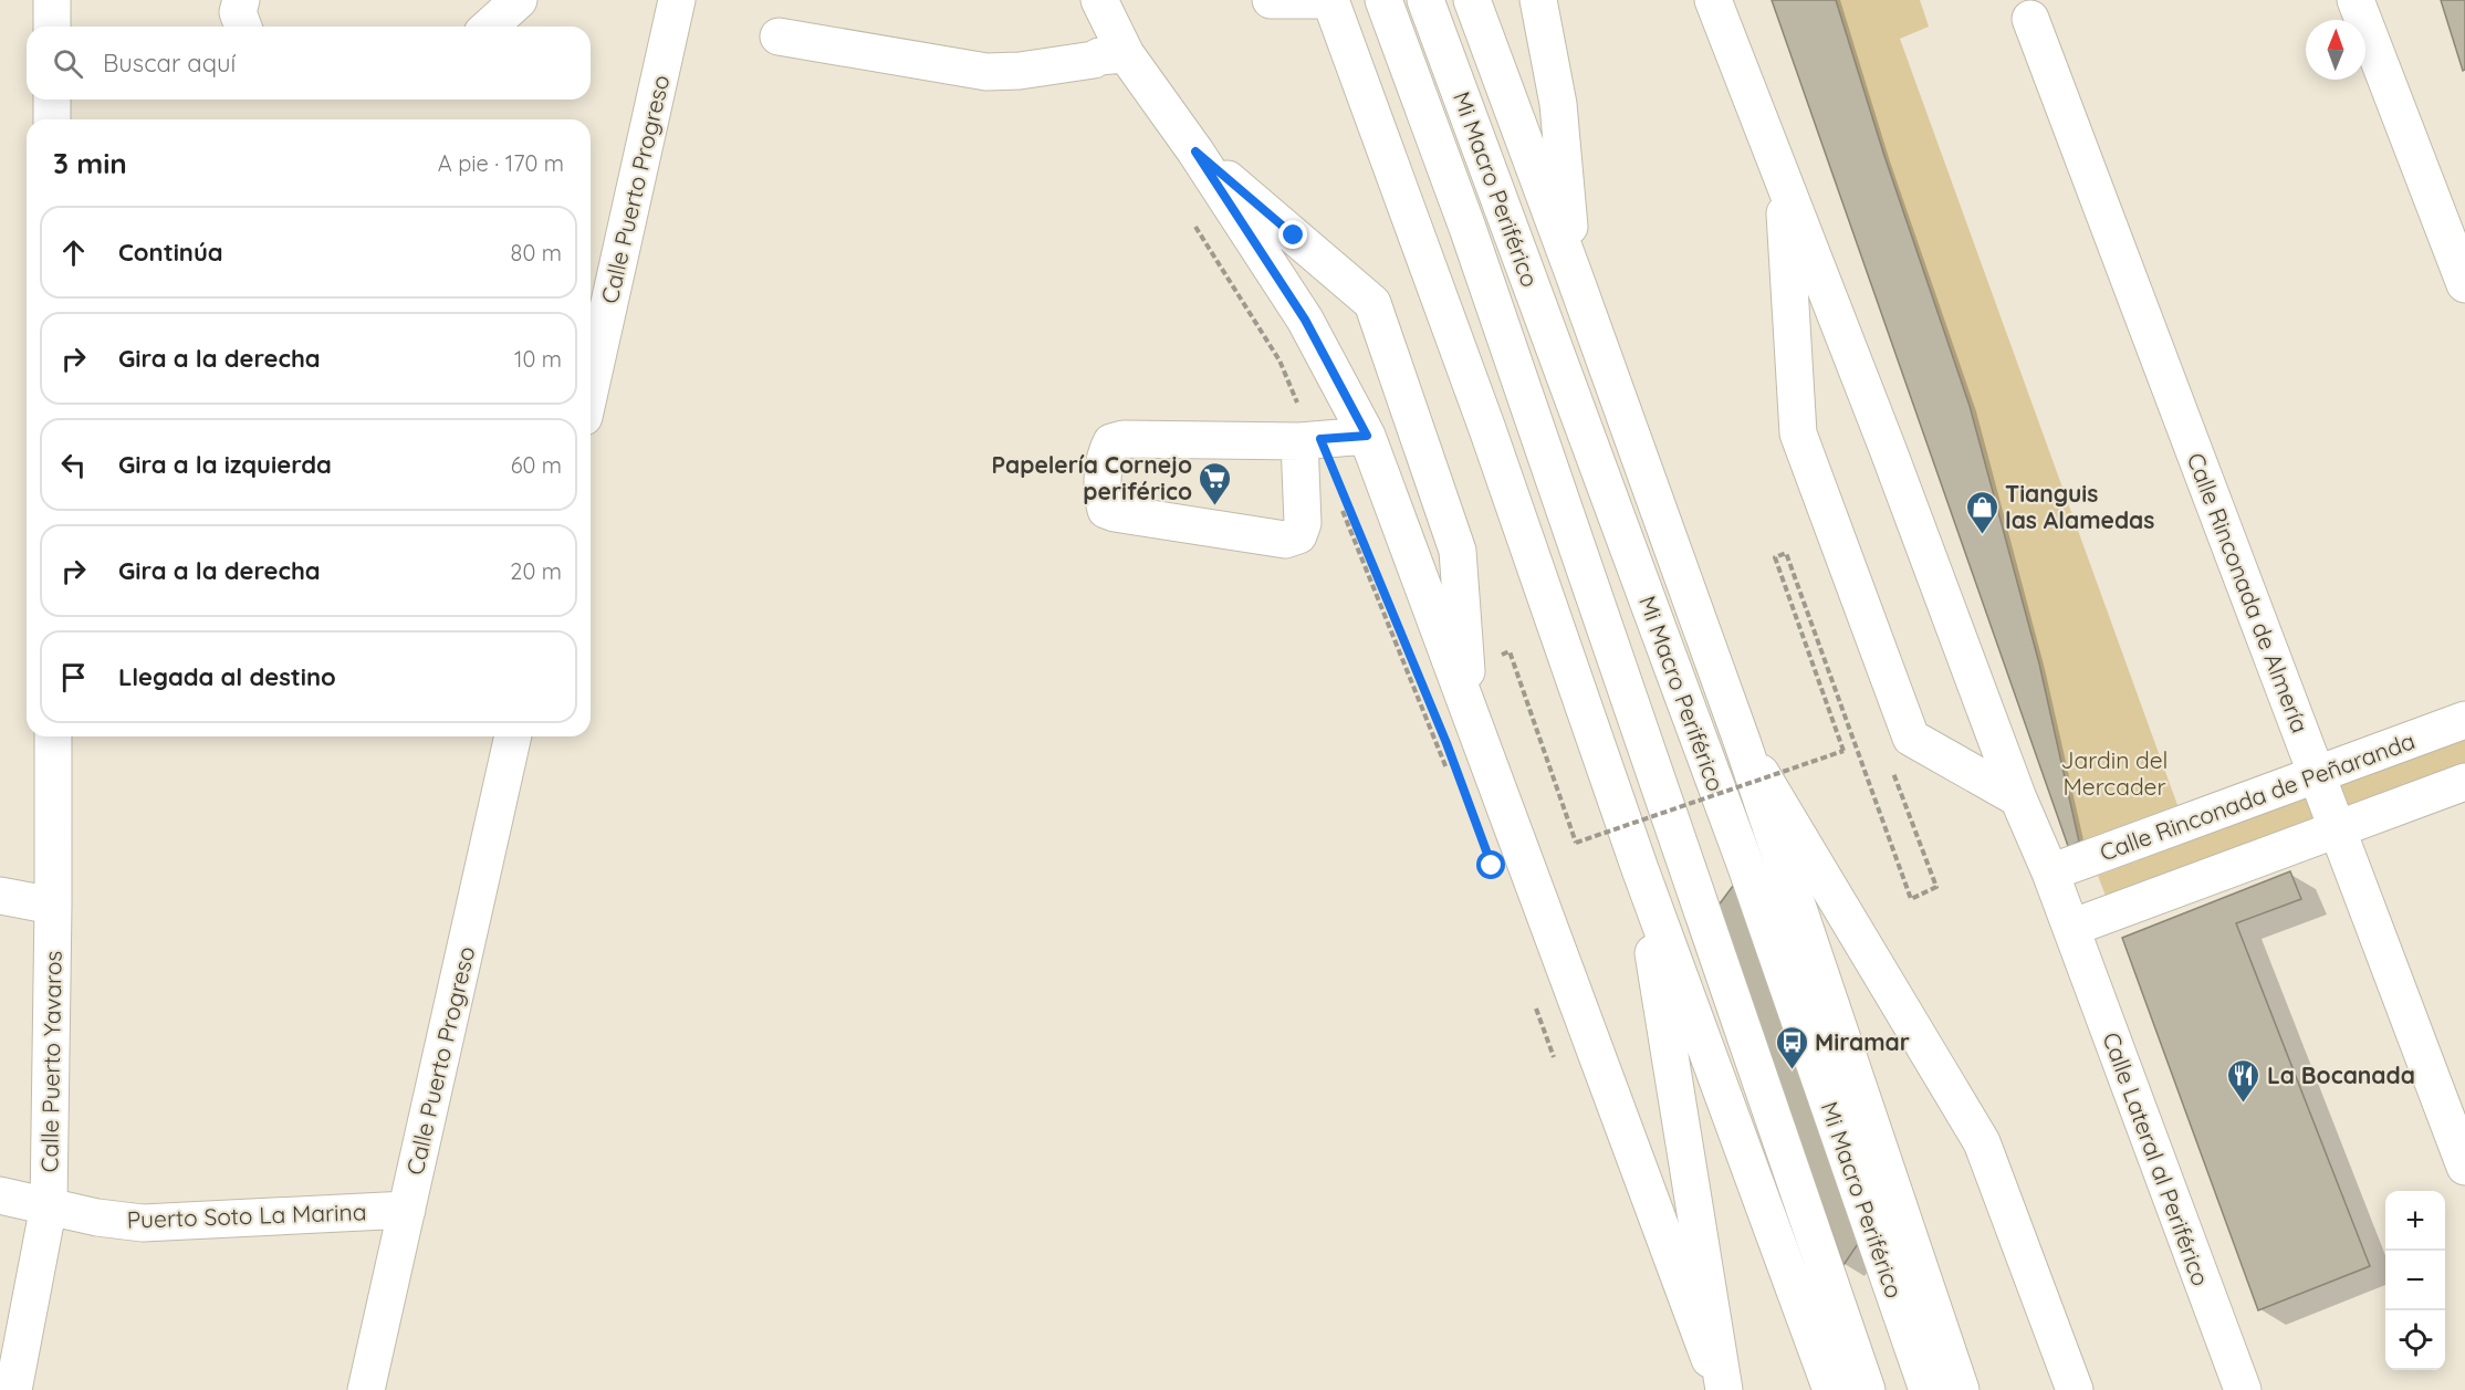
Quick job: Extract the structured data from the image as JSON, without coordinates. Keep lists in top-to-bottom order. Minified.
{"streets":{"main road":["Calle Puerto Progreso","Mi Macro Periférico","Calle Rinconada de Almería","Calle Rinconada de Peñaranda","Calle Puerto Yavaros","Calle Lateral al Periférico","Puerto Soto La Marina"]},"crossings":[["Calle Puerto Progreso","Puerto Soto La Marina"],["Calle Rinconada de Almería","Calle Rinconada de Peñaranda"],["Calle Rinconada de Peñaranda","Calle Lateral al Periférico"],["Calle Puerto Yavaros","Puerto Soto La Marina"]],"parks":["Jardin del Mercader"],"places":{"supermarket":["Papelería Cornejo periférico"],"shop":["Tianguis las Alamedas"],"bus stop":["Miramar"],"restaurant":["La Bocanada"]},"north":"top","page":{"search":"Buscar aquí","heading":["3 min","A pie · 170 m"],"list":[["Continúa","80 m"],["Gira a la derecha","10 m"],["Gira a la izquierda","60 m"],["Gira a la derecha","20 m"],"Llegada al destino"],"map_buttons":["+","−"]}}
